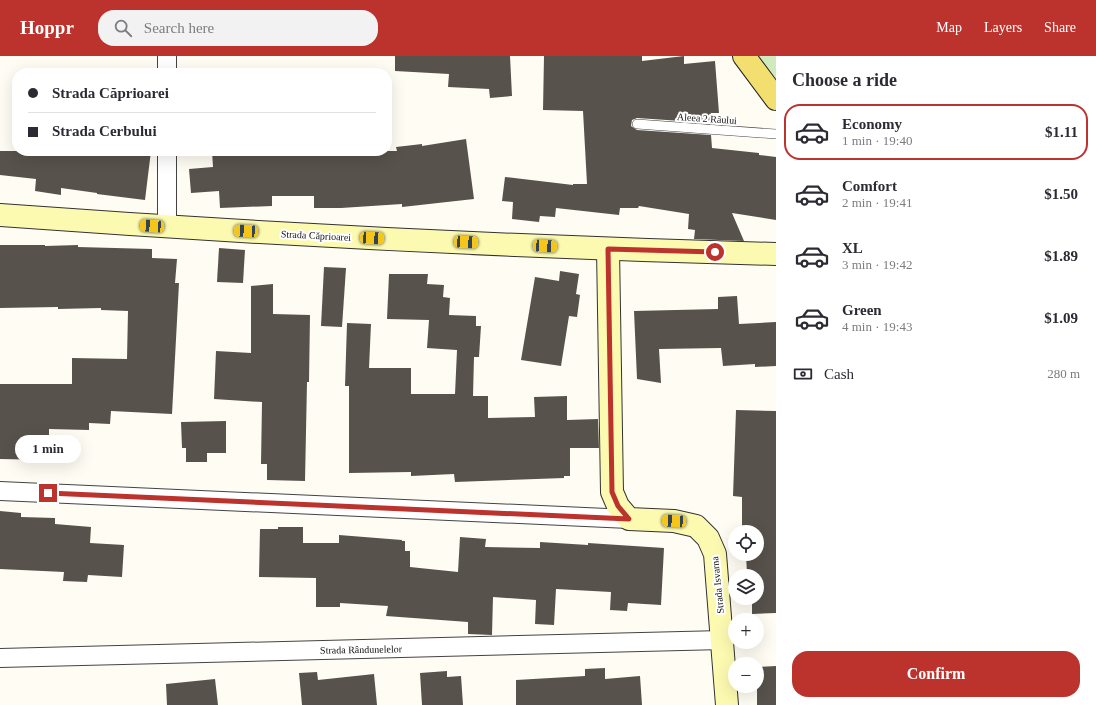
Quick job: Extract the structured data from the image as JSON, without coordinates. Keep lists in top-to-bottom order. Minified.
{"streets":{"street":["Strada Căprioarei","Strada Isvarna","Strada Rândunelelor"],"lane":["Aleea 2 Râului"]},"crossings":[["Strada Isvarna","Strada Rândunelelor"]],"page":{"header":"Hoppr","search":"Search here","nav":["Map","Layers","Share"],"heading":"Choose a ride","banner":["Strada Căprioarei","Strada Cerbului"],"list":[{"name":"Economy","note":"1 min · 19:40","value":"$1.11"},{"name":"Comfort","note":"2 min · 19:41","value":"$1.50"},{"name":"XL","note":"3 min · 19:42","value":"$1.89"},{"name":"Green","note":"4 min · 19:43","value":"$1.09"}],"pay":["Cash","280 m"],"bubble":"1 min","map_buttons":["+","−"],"buttons":"Confirm"}}
